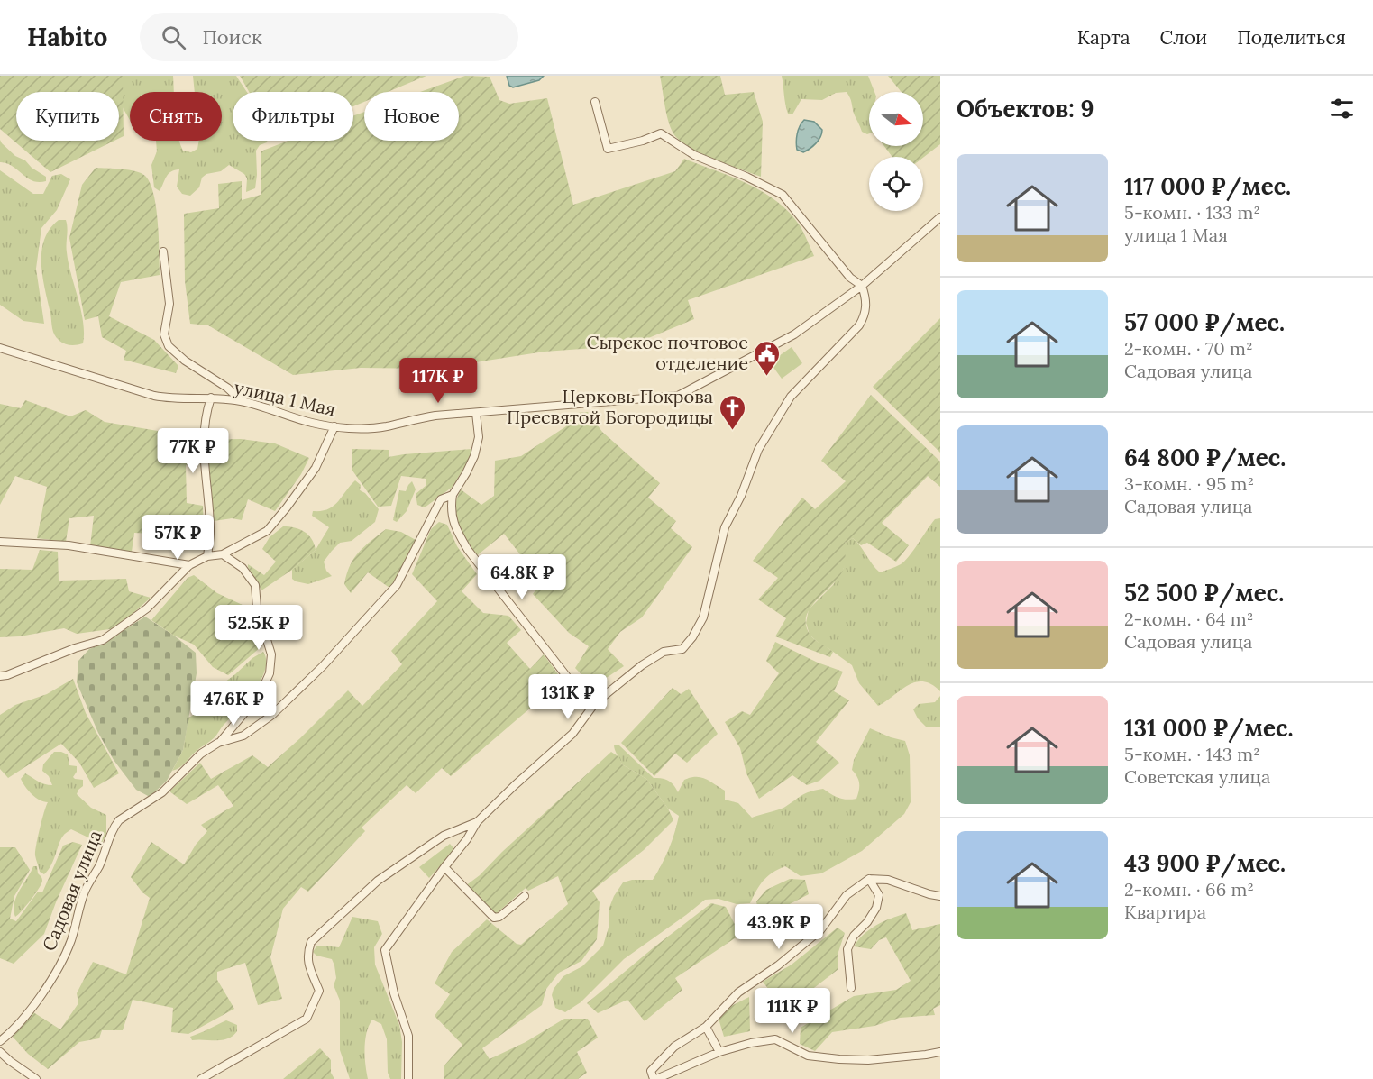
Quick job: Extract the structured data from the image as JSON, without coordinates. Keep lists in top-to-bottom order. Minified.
{"streets":{"street":["улица 1 Мая","Садовая улица"]},"crossings":[["улица 1 Мая","Садовая улица"]],"places":{"public building":["Сырское почтовое отделение"],"church":["Церковь Покрова Пресвятой Богородицы"]},"north":"right","page":{"header":"Habito","search":"Поиск","nav":["Карта","Слои","Поделиться"],"heading":"Объектов: 9","chip":["Купить","Снять","Фильтры","Новое"],"list":[{"name":"117 000 ₽/мес.","note":"5-комн. · 133 m² · улица 1 Мая"},{"name":"57 000 ₽/мес.","note":"2-комн. · 70 m² · Садовая улица"},{"name":"64 800 ₽/мес.","note":"3-комн. · 95 m² · Садовая улица"},{"name":"52 500 ₽/мес.","note":"2-комн. · 64 m² · Садовая улица"},{"name":"131 000 ₽/мес.","note":"5-комн. · 143 m² · Советская улица"},{"name":"43 900 ₽/мес.","note":"2-комн. · 66 m² · Квартира"}],"price":["117K ₽","77K ₽","57K ₽","64.8K ₽","52.5K ₽","131K ₽","47.6K ₽","43.9K ₽","111K ₽"]}}
